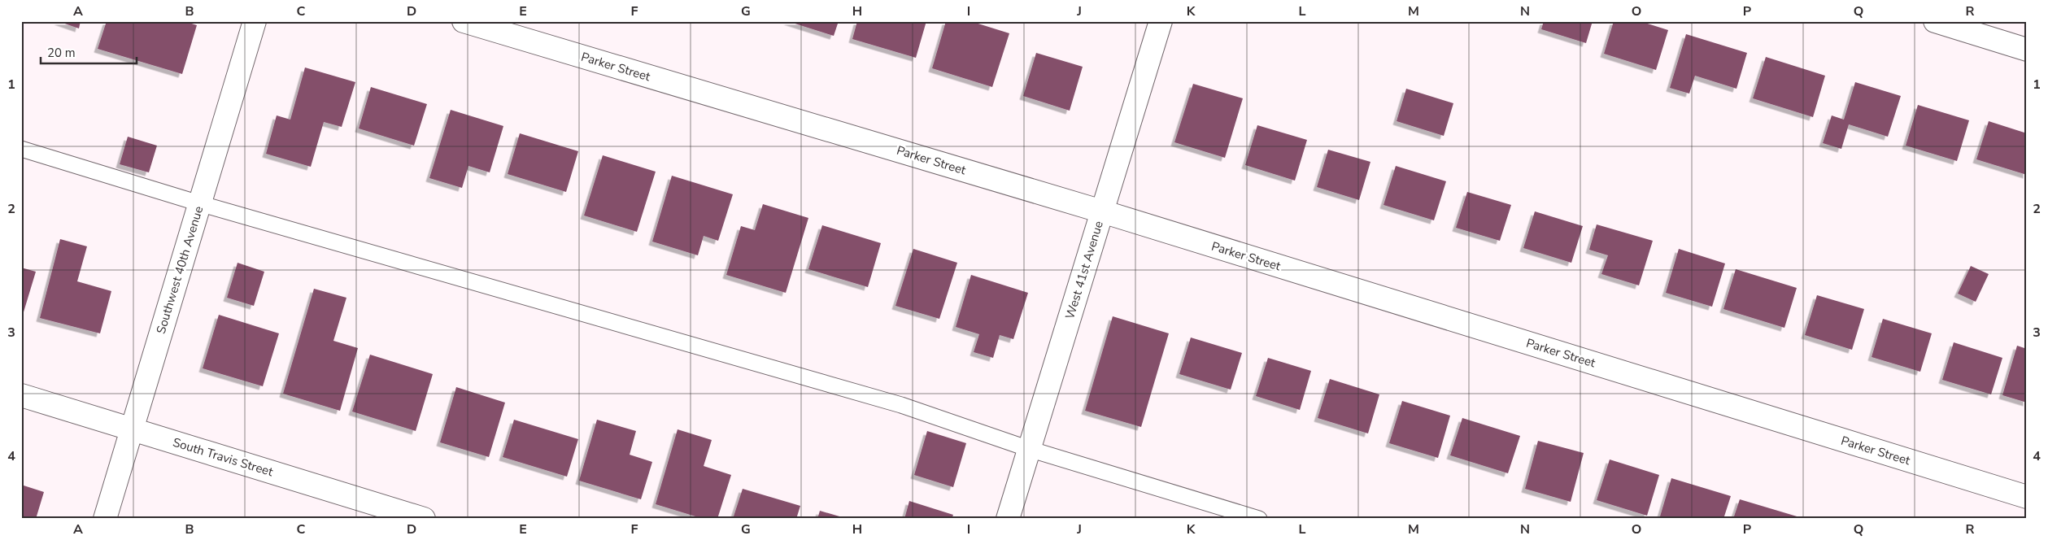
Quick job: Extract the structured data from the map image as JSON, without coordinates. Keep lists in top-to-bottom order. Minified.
{"streets":{"main road":["Parker Street","Southwest 40th Avenue","West 41st Avenue","South Travis Street"]},"crossings":[["Parker Street","West 41st Avenue"],["Southwest 40th Avenue","South Travis Street"]],"scale_bar":"20 m","grid":{"columns":["A","B","C","D","E","F","G","H","I","J","K","L","M","N","O","P","Q","R"],"rows":["1","2","3","4"]}}
